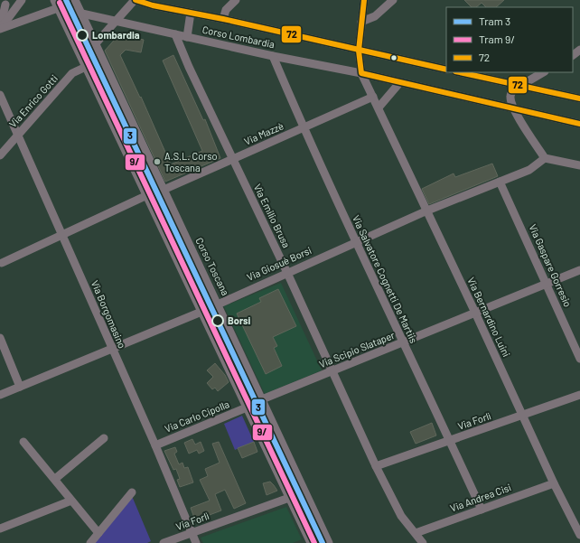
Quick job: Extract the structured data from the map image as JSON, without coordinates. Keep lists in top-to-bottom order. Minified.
{"streets":{"street":["Corso Lombardia","Via Enrico Gotti","Via Mazzè","Via Emilio Brusa","Via Giosuè Borsi","Via Gaspare Gorresio","Corso Toscana","Via Salvatore Cognetti De Martiis","Via Borgomasino","Via Bernardino Luini","Via Scipio Slataper","Via Carlo Cipolla","Via Forlì","Via Andrea Cisi"]},"crossings":[["Corso Lombardia","Via Emilio Brusa"],["Corso Lombardia","Corso Toscana"],["Corso Lombardia","Via Salvatore Cognetti De Martiis"],["Corso Lombardia","Via Bernardino Luini"],["Via Enrico Gotti","Via Borgomasino"],["Via Mazzè","Via Emilio Brusa"],["Via Mazzè","Corso Toscana"],["Via Mazzè","Via Salvatore Cognetti De Martiis"],["Via Mazzè","Via Bernardino Luini"],["Via Emilio Brusa","Via Giosuè Borsi"],["Via Emilio Brusa","Via Scipio Slataper"],["Via Emilio Brusa","Via Forlì"],["Via Emilio Brusa","Via Andrea Cisi"],["Via Giosuè Borsi","Via Gaspare Gorresio"],["Via Giosuè Borsi","Corso Toscana"],["Via Giosuè Borsi","Via Salvatore Cognetti De Martiis"],["Via Giosuè Borsi","Via Borgomasino"],["Via Giosuè Borsi","Via Bernardino Luini"],["Via Gaspare Gorresio","Via Scipio Slataper"],["Corso Toscana","Via Scipio Slataper"],["Via Salvatore Cognetti De Martiis","Via Scipio Slataper"],["Via Salvatore Cognetti De Martiis","Via Forlì"],["Via Salvatore Cognetti De Martiis","Via Andrea Cisi"],["Via Borgomasino","Via Carlo Cipolla"],["Via Borgomasino","Via Forlì"],["Via Bernardino Luini","Via Scipio Slataper"],["Via Bernardino Luini","Via Forlì"],["Via Bernardino Luini","Via Andrea Cisi"]],"places":["Lombardia","A.S.L. Corso Toscana","Borsi"],"lines":["tram line 3","transit line 72","tram line 9/"],"legend":["Tram 3","Tram 9/","72"]}
